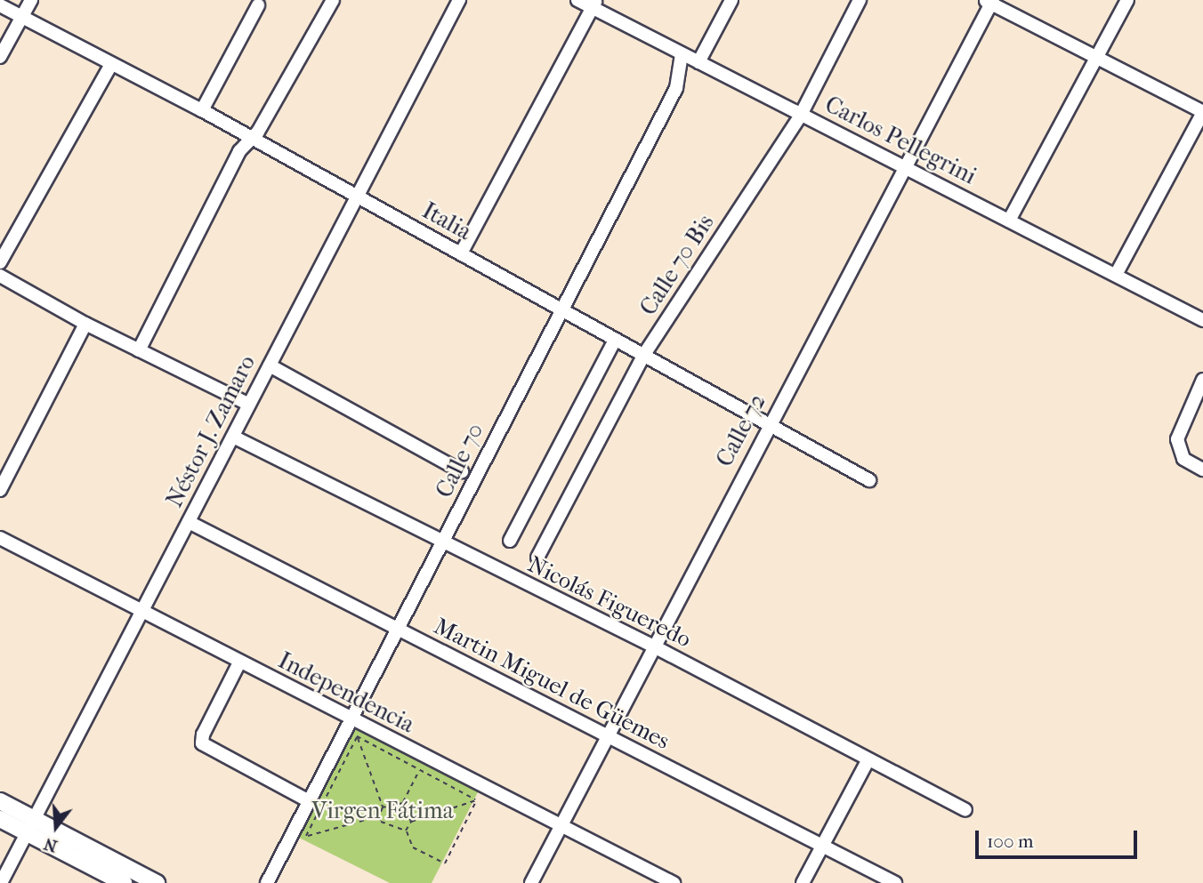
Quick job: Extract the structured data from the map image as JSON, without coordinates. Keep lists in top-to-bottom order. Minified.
{"streets":{"street":["Carlos Pellegrini","Italia","Calle 70 Bis","Calle 72","Néstor J. Zamaro","Calle 70","Nicolás Figueredo","Martin Miguel de Güemes","Independencia"]},"crossings":[["Carlos Pellegrini","Calle 70 Bis"],["Carlos Pellegrini","Calle 72"],["Carlos Pellegrini","Calle 70"],["Italia","Calle 70 Bis"],["Italia","Calle 72"],["Italia","Néstor J. Zamaro"],["Italia","Calle 70"],["Calle 72","Nicolás Figueredo"],["Calle 72","Martin Miguel de Güemes"],["Calle 72","Independencia"],["Néstor J. Zamaro","Nicolás Figueredo"],["Néstor J. Zamaro","Martin Miguel de Güemes"],["Néstor J. Zamaro","Independencia"],["Calle 70","Nicolás Figueredo"],["Calle 70","Martin Miguel de Güemes"],["Calle 70","Independencia"]],"parks":["Virgen Fátima"],"scale_bar":"100 m","north":"bottom"}
